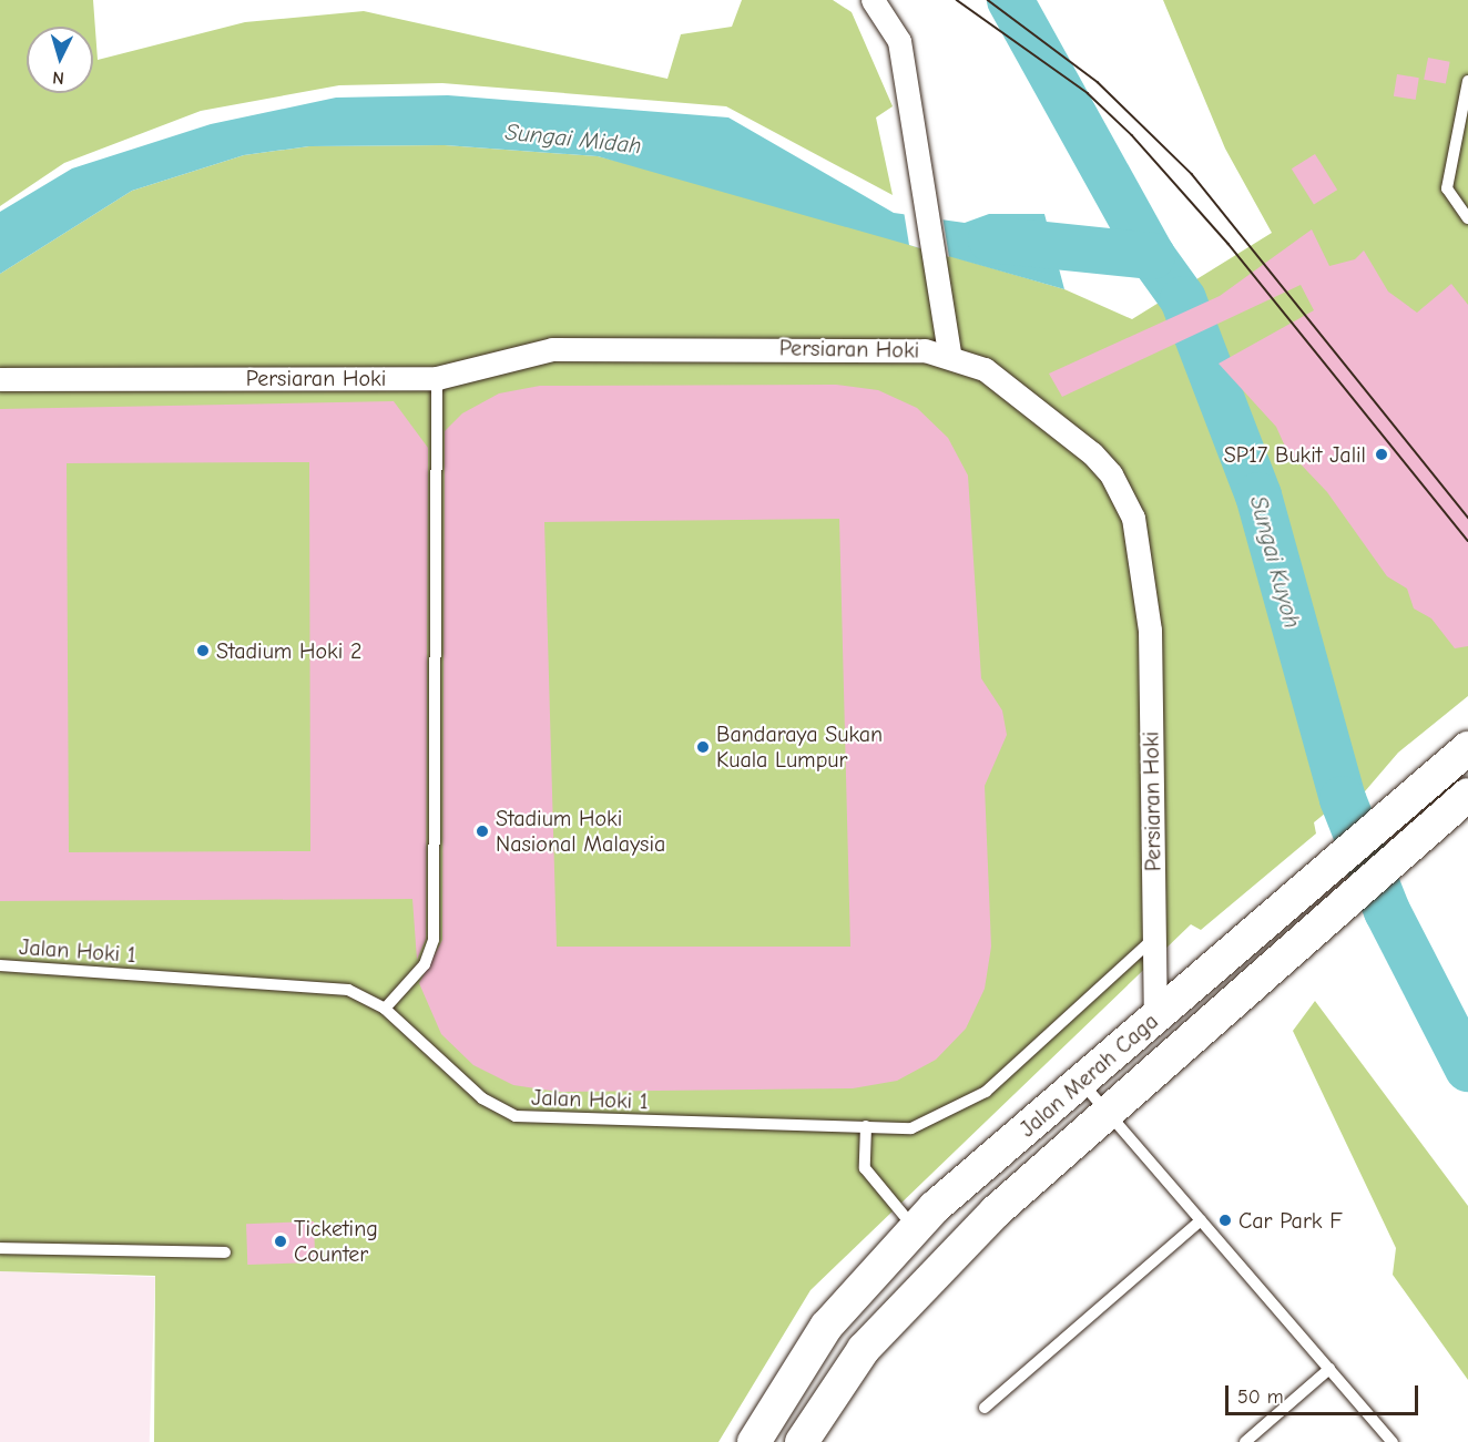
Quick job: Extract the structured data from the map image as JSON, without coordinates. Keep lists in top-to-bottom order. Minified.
{"streets":{"street":["Persiaran Hoki","Jalan Merah Caga"],"lane":["Jalan Hoki 1"]},"crossings":[["Persiaran Hoki","Jalan Hoki 1"],["Persiaran Hoki","Jalan Merah Caga"]],"water":["Sungai Midah","Sungai Kuyoh"],"places":["SP17 Bukit Jalil","Stadium Hoki 2","Bandaraya Sukan Kuala Lumpur","Stadium Hoki Nasional Malaysia","Car Park F","Ticketing Counter"],"scale_bar":"50 m","north":"bottom"}
